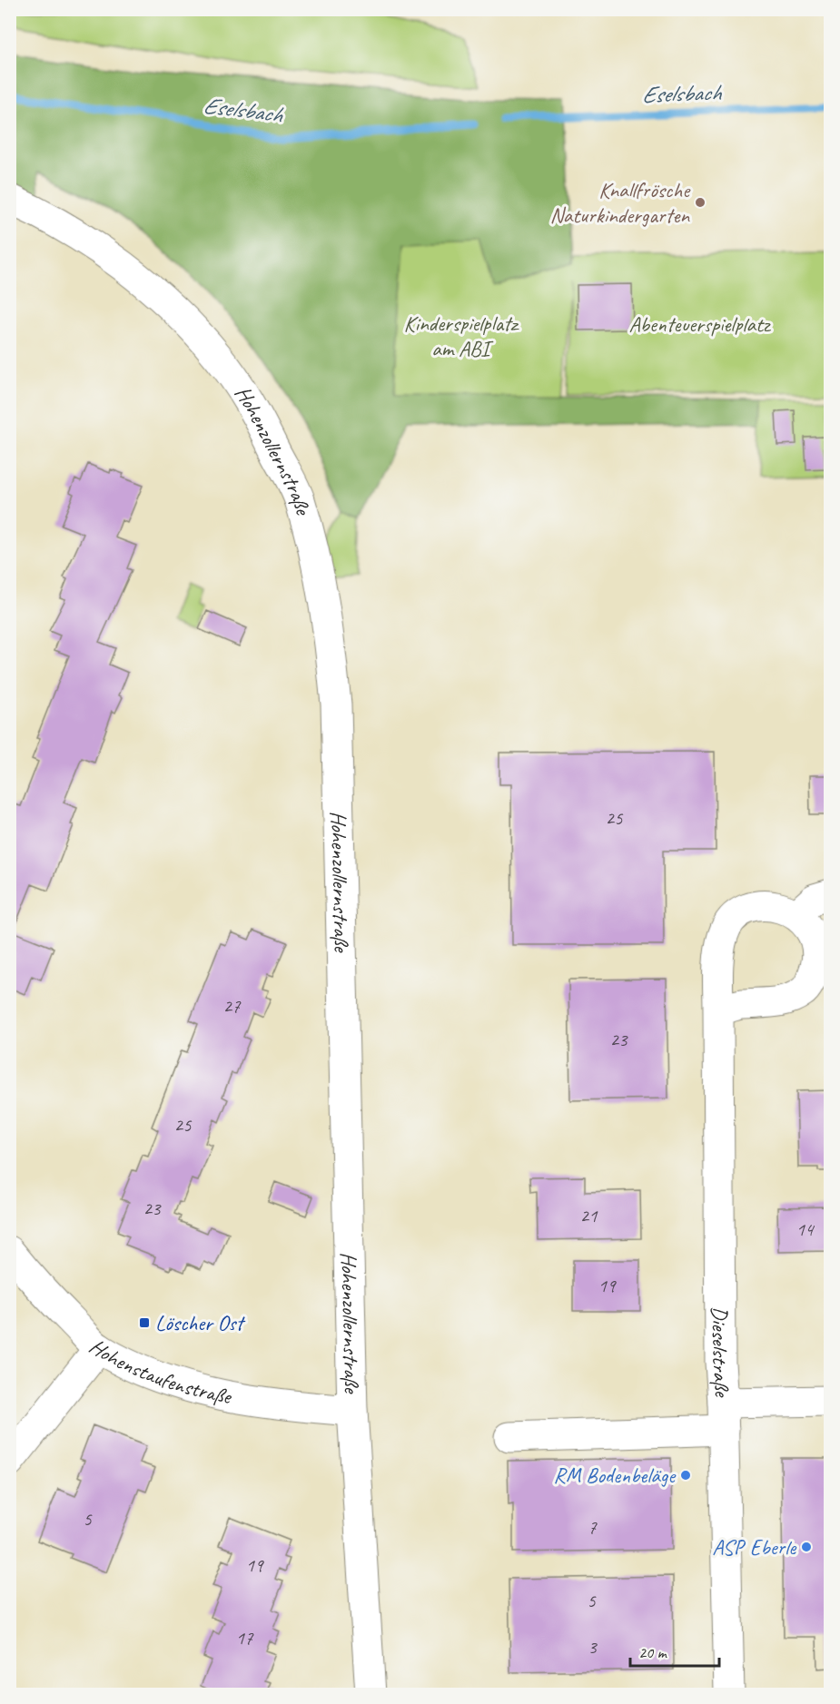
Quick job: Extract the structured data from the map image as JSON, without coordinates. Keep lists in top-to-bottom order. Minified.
{"streets":{"street":["Hohenzollernstraße","Dieselstraße","Hohenstaufenstraße"]},"crossings":[["Hohenzollernstraße","Hohenstaufenstraße"]],"water":["Eselsbach"],"parks":["Kinderspielplatz am ABI","Abenteuerspielplatz"],"places":{"other":["Knallfrösche Naturkindergarten","RM Bodenbeläge","ASP Eberle"],"transit":["Löscher Ost"]},"house_numbers":["25","27","23","25","23","21","14","19","5","7","19","5","17","3"],"scale_bar":"20 m"}
